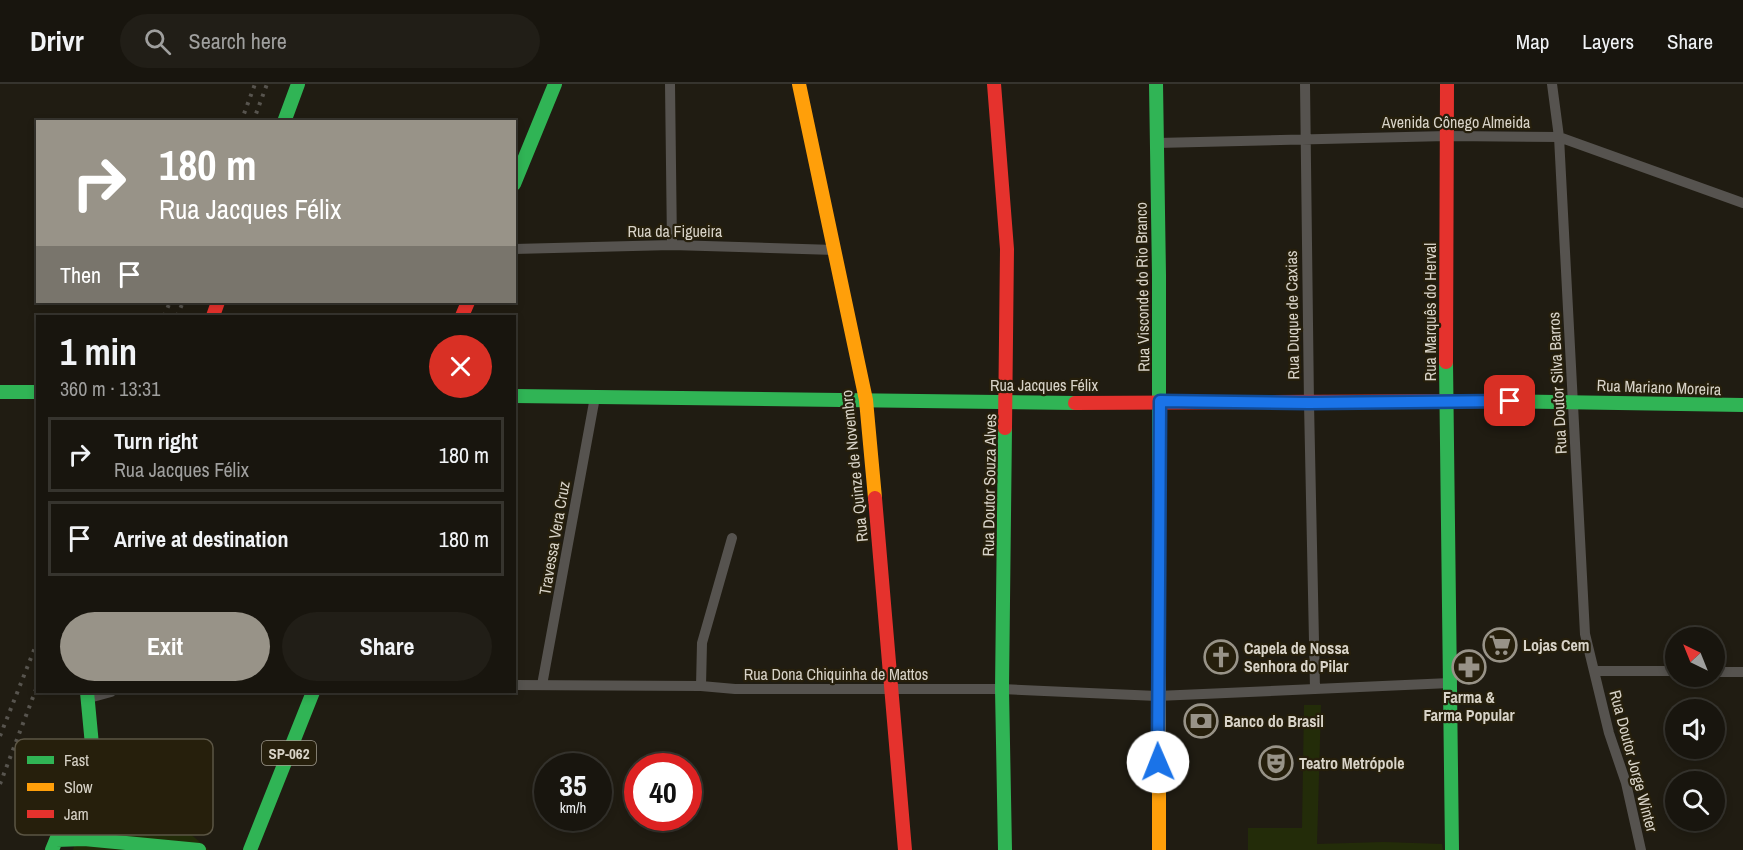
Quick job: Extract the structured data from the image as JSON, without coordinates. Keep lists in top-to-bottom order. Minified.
{"streets":{"main road":["Rua Visconde do Rio Branco","Rua Marquês do Herval","Rua Jacques Félix","Rua Mariano Moreira","Rua Quinze de Novembro","Rua Doutor Souza Alves","SP-062"],"street":["Avenida Cônego Almeida","Rua da Figueira","Rua Duque de Caxias","Rua Doutor Silva Barros","Travessa Vera Cruz","Rua Dona Chiquinha de Mattos","Rua Doutor Jorge Winter"]},"crossings":[["Avenida Cônego Almeida","Rua Visconde do Rio Branco"],["Avenida Cônego Almeida","Rua Marquês do Herval"],["Avenida Cônego Almeida","Rua Duque de Caxias"],["Avenida Cônego Almeida","Rua Doutor Silva Barros"],["Rua da Figueira","Rua Quinze de Novembro"],["Rua Visconde do Rio Branco","Rua Jacques Félix"],["Rua Visconde do Rio Branco","Rua Dona Chiquinha de Mattos"],["Rua Marquês do Herval","Rua Jacques Félix"],["Rua Marquês do Herval","Rua Dona Chiquinha de Mattos"],["Rua Duque de Caxias","Rua Jacques Félix"],["Rua Duque de Caxias","Rua Dona Chiquinha de Mattos"],["Rua Doutor Silva Barros","Rua Jacques Félix"],["Rua Doutor Silva Barros","Rua Mariano Moreira"],["Rua Doutor Silva Barros","Rua Doutor Jorge Winter"],["Rua Jacques Félix","Rua Mariano Moreira"],["Rua Jacques Félix","Rua Quinze de Novembro"],["Rua Jacques Félix","Rua Doutor Souza Alves"],["Rua Jacques Félix","Travessa Vera Cruz"],["Rua Quinze de Novembro","Rua Dona Chiquinha de Mattos"],["Rua Doutor Souza Alves","Rua Dona Chiquinha de Mattos"],["Travessa Vera Cruz","Rua Dona Chiquinha de Mattos"]],"places":{"supermarket":["Lojas Cem"],"church":["Capela de Nossa Senhora do Pilar"],"pharmacy":["Farma & Farma Popular"],"bank":["Banco do Brasil"],"theatre":["Teatro Metrópole"]},"legend":["Fast","Slow","Jam"],"north":"top left","page":{"header":"Drivr","search":"Search here","nav":["Map","Layers","Share"],"turn":["180 m","Rua Jacques Félix"],"then":"Then","heading":["1 min","360 m · 13:31"],"list":[{"name":"Turn right","note":"Rua Jacques Félix","value":"180 m"},{"name":"Arrive at destination","value":"180 m"}],"buttons":["Exit","Share"],"speed":"35 km/h","limit":"40"}}
